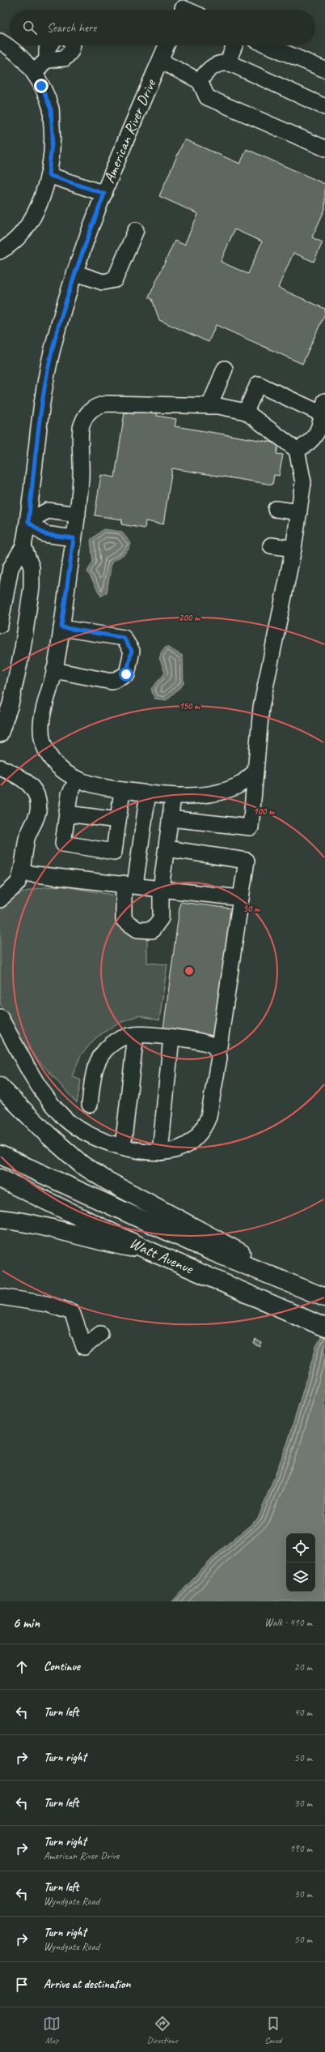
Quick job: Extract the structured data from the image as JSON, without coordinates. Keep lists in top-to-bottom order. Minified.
{"streets":{"main road":["Watt Avenue"],"street":["American River Drive"]},"page":{"search":"Search here","heading":["6 min","Walk · 410 m"],"list":[["Continue","20 m"],["Turn left","40 m"],["Turn right","50 m"],["Turn left","30 m"],["Turn right","American River Drive","190 m"],["Turn left","Wyndgate Road","30 m"],["Turn right","Wyndgate Road","50 m"],"Arrive at destination"],"nav":["Map","Directions","Saved"]},"rings":["200 m","150 m","100 m","50 m"]}
